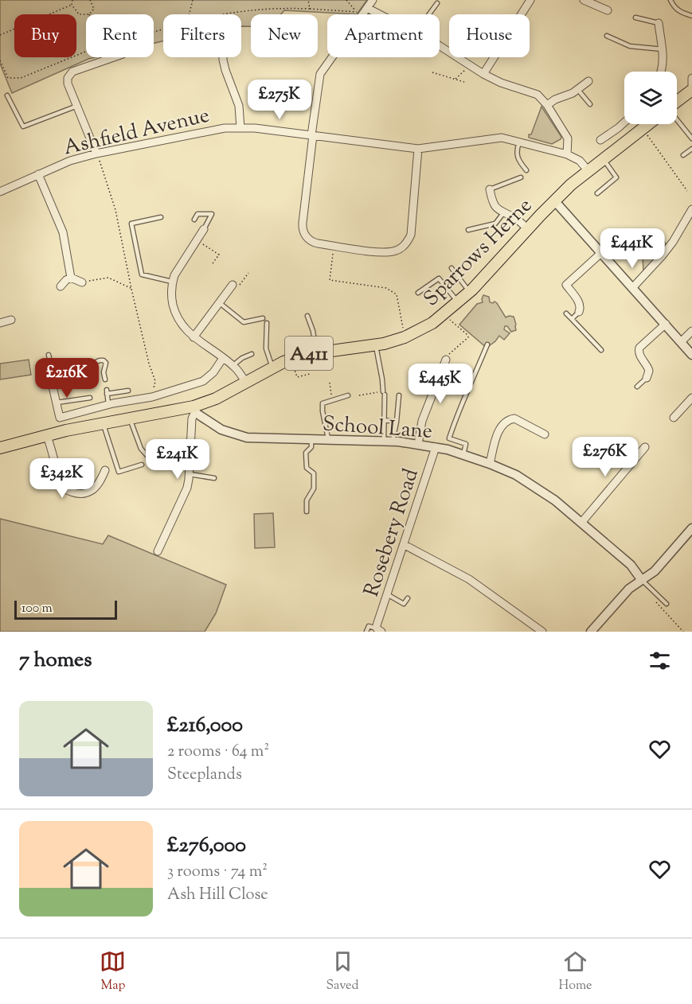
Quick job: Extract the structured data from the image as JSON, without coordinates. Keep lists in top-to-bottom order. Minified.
{"streets":{"main road":["Sparrows Herne","A411"],"street":["Ashfield Avenue","School Lane","Rosebery Road"]},"crossings":[["Sparrows Herne","A411"],["Sparrows Herne","School Lane"],["A411","School Lane"],["School Lane","Rosebery Road"]],"scale_bar":"100 m","page":{"chip":["Buy","Rent","Filters","New","Apartment","House"],"price":["£275K","£441K","£216K","£445K","£276K","£241K","£342K"],"scale":"100 m","heading":"7 homes","list":[{"name":"£216,000","note":"2 rooms · 64 m² · Steeplands"},{"name":"£276,000","note":"3 rooms · 74 m² · Ash Hill Close"}],"tabs":["Map","Saved","Home"]}}
